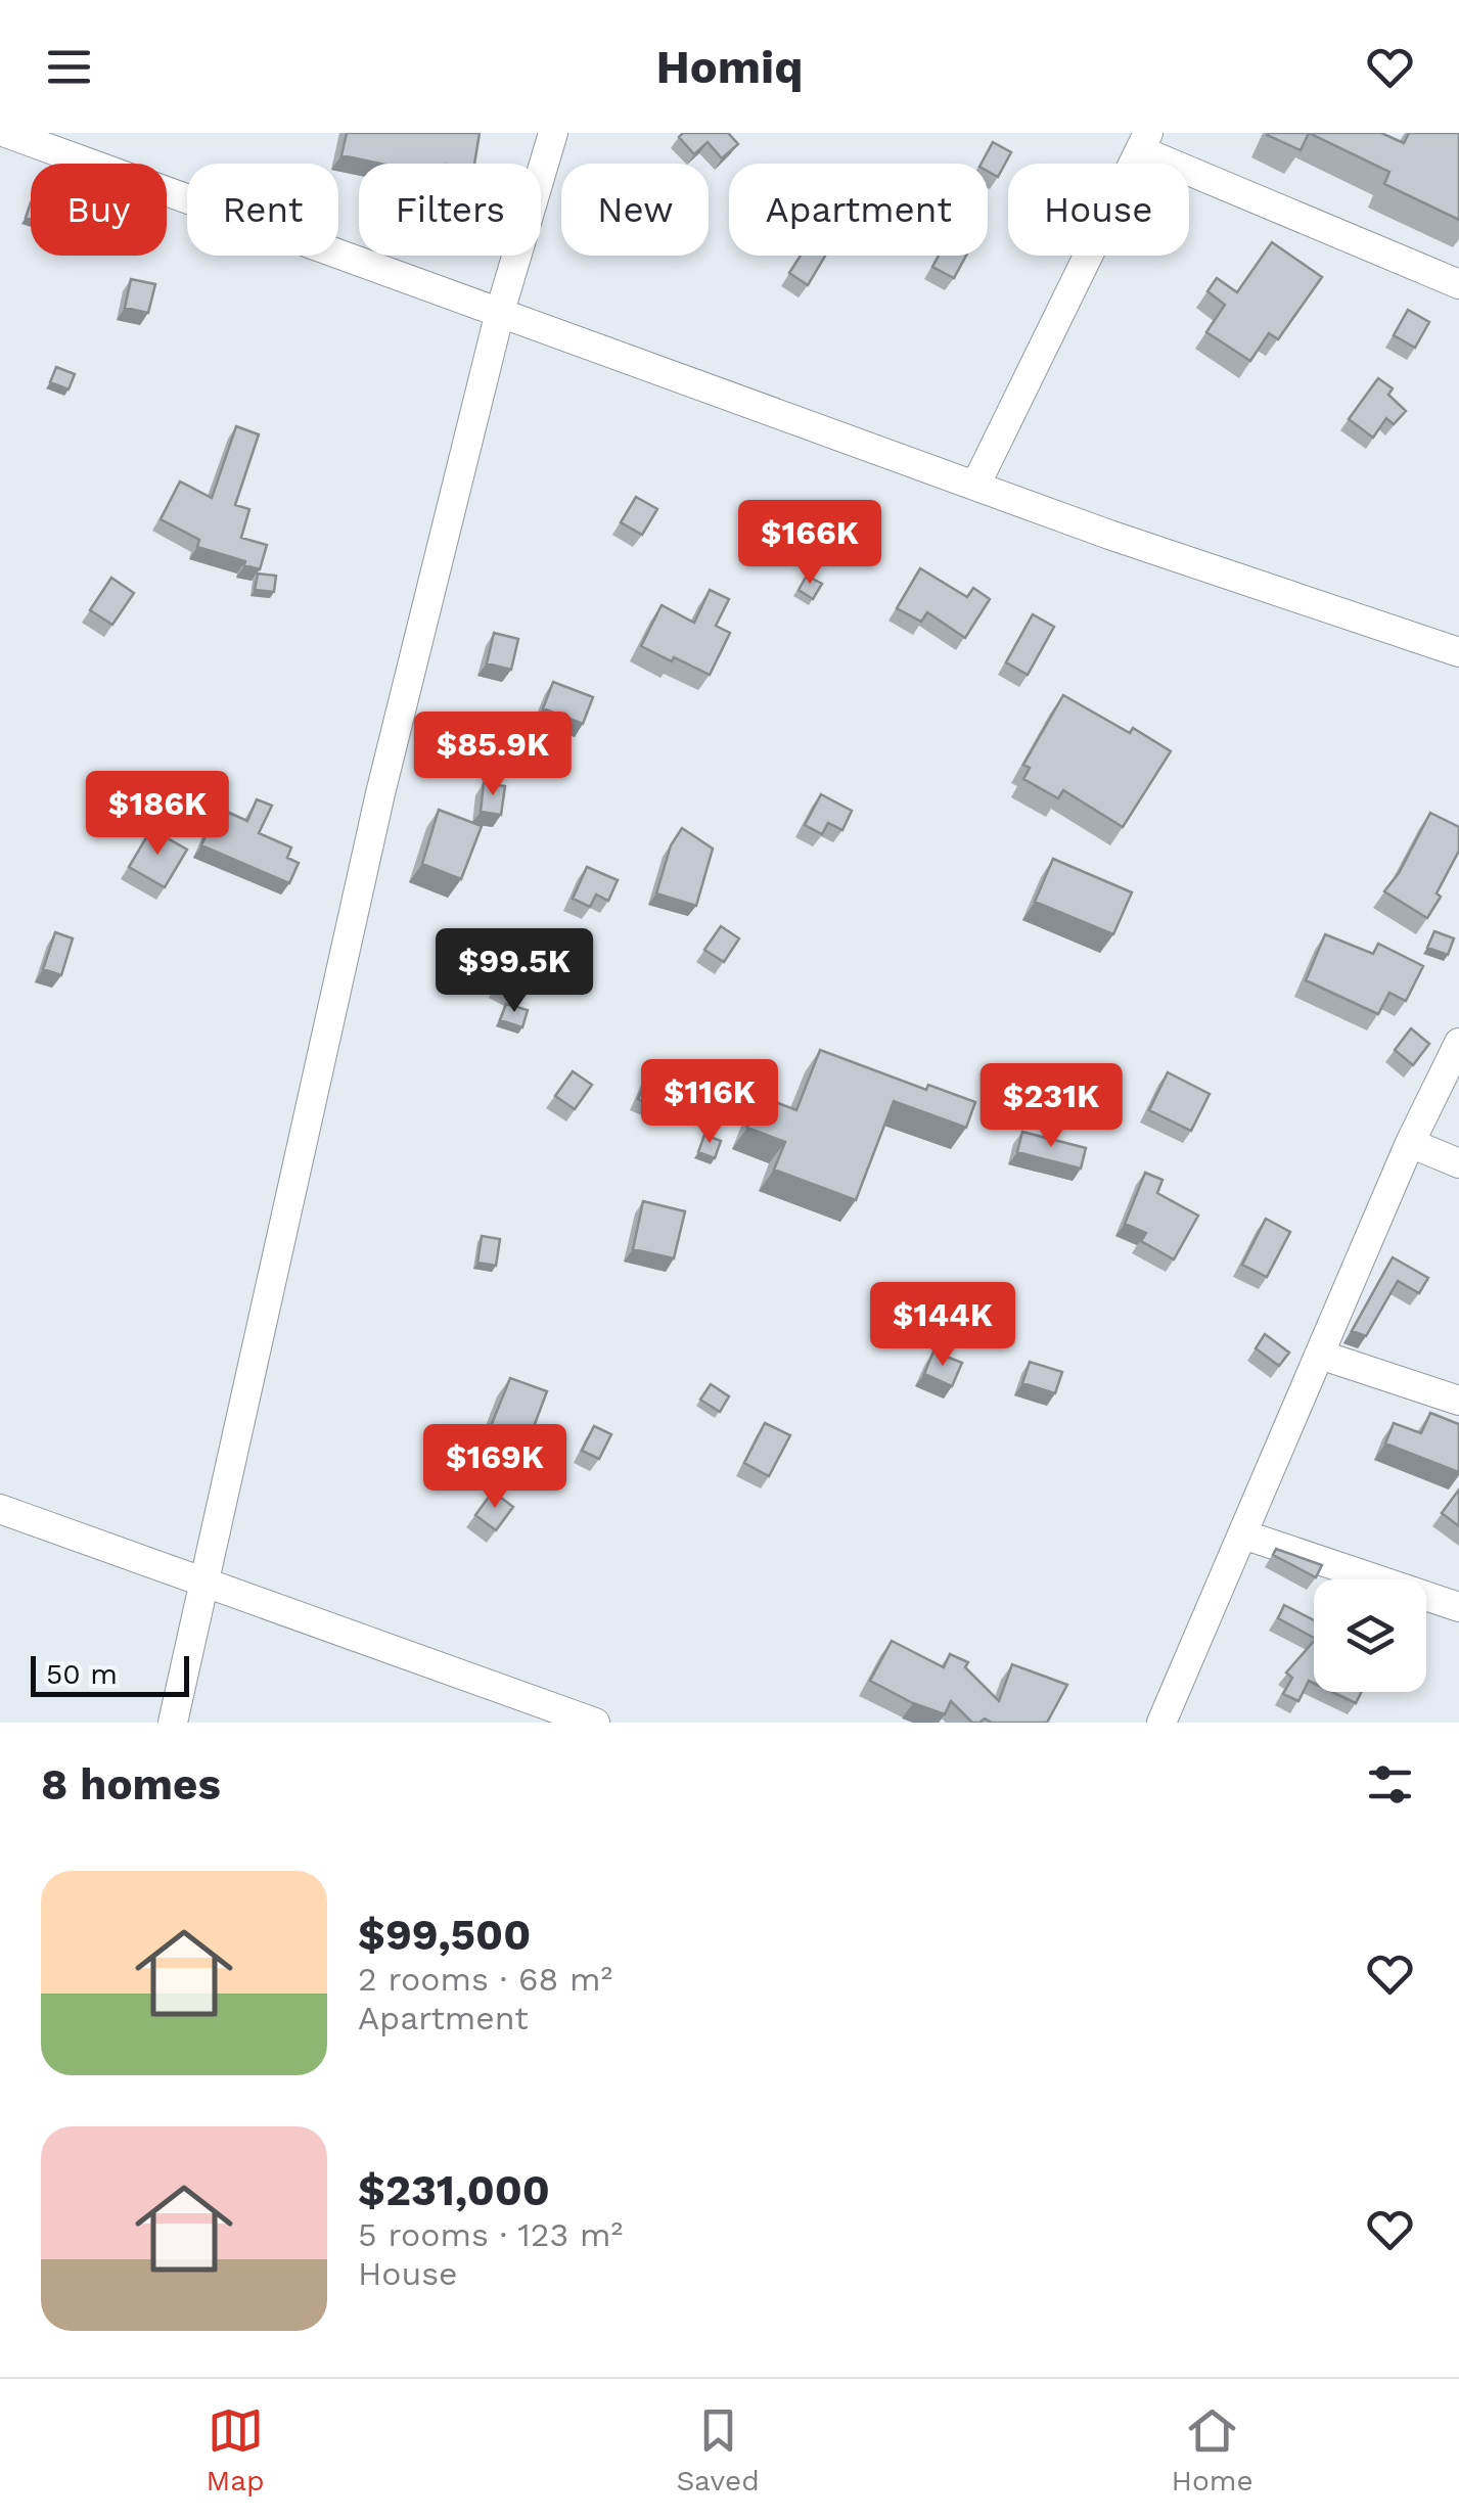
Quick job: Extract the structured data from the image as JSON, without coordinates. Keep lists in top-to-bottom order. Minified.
{"scale_bar":"50 m","page":{"header":"Homiq","chip":["Buy","Rent","Filters","New","Apartment","House"],"price":["$166K","$85.9K","$186K","$99.5K","$116K","$231K","$144K","$169K"],"scale":"50 m","heading":"8 homes","list":[{"name":"$99,500","note":"2 rooms · 68 m² · Apartment"},{"name":"$231,000","note":"5 rooms · 123 m² · House"}],"tabs":["Map","Saved","Home"]}}
